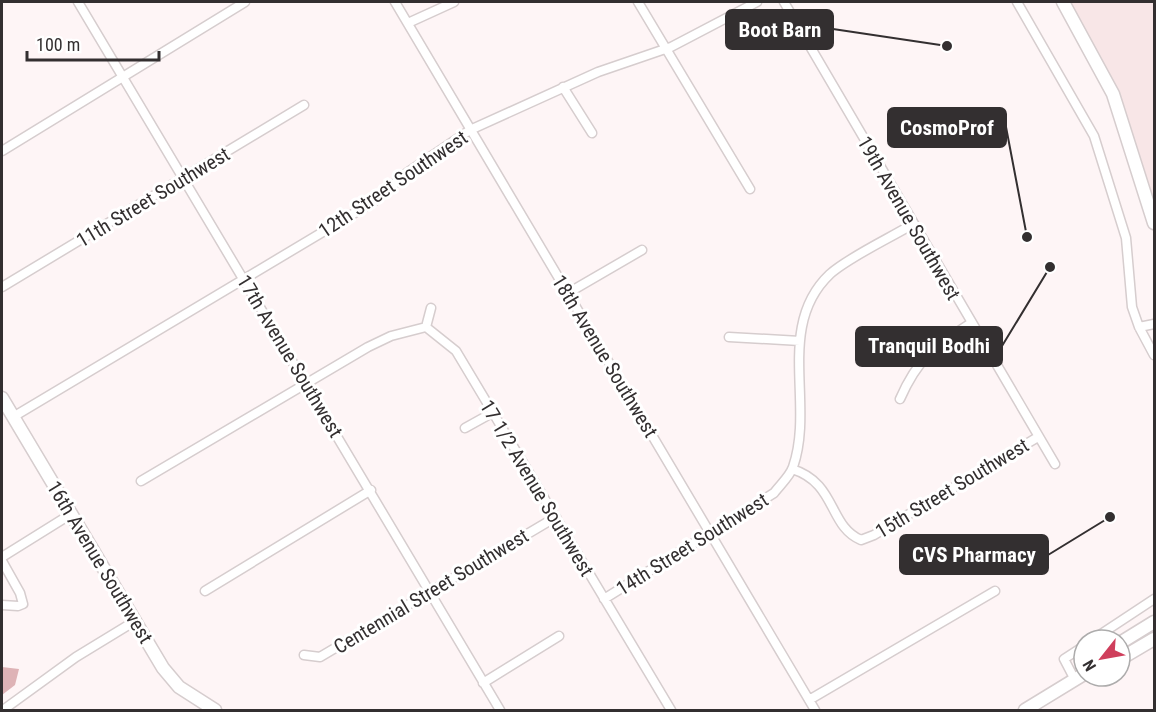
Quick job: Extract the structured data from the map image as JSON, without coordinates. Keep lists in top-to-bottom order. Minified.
{"streets":{"street":["12th Street Southwest","11th Street Southwest","19th Avenue Southwest","17th Avenue Southwest","18th Avenue Southwest","17 1/2 Avenue Southwest","15th Street Southwest","14th Street Southwest","16th Avenue Southwest","Centennial Street Southwest"]},"crossings":[["12th Street Southwest","17th Avenue Southwest"],["12th Street Southwest","18th Avenue Southwest"],["12th Street Southwest","16th Avenue Southwest"],["11th Street Southwest","17th Avenue Southwest"],["19th Avenue Southwest","15th Street Southwest"],["19th Avenue Southwest","14th Street Southwest"],["17th Avenue Southwest","Centennial Street Southwest"],["18th Avenue Southwest","14th Street Southwest"],["17 1/2 Avenue Southwest","14th Street Southwest"],["17 1/2 Avenue Southwest","Centennial Street Southwest"],["15th Street Southwest","14th Street Southwest"]],"places":["Boot Barn","CosmoProf","Tranquil Bodhi","CVS Pharmacy"],"scale_bar":"100 m","north":"bottom left"}
